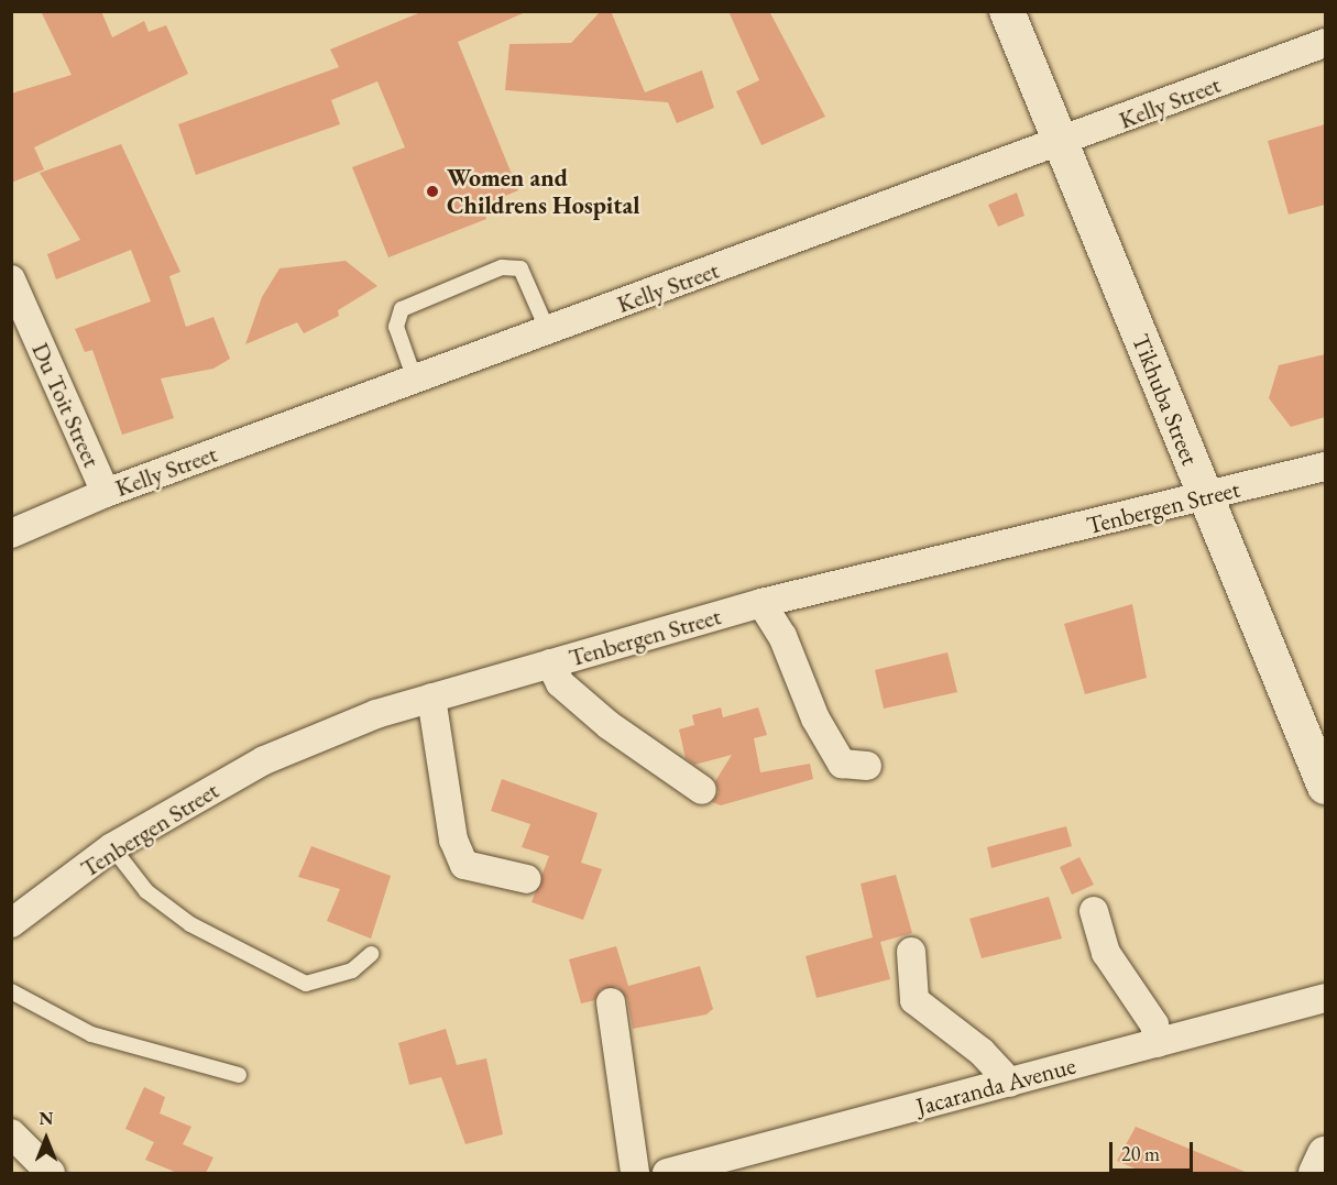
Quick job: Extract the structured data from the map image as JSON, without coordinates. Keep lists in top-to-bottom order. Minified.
{"streets":{"street":["Kelly Street","Tikhuba Street","Du Toit Street","Tenbergen Street","Jacaranda Avenue"]},"crossings":[["Kelly Street","Tikhuba Street"],["Kelly Street","Du Toit Street"],["Tikhuba Street","Tenbergen Street"]],"places":["Women and Childrens Hospital"],"scale_bar":"20 m","north":"top"}
